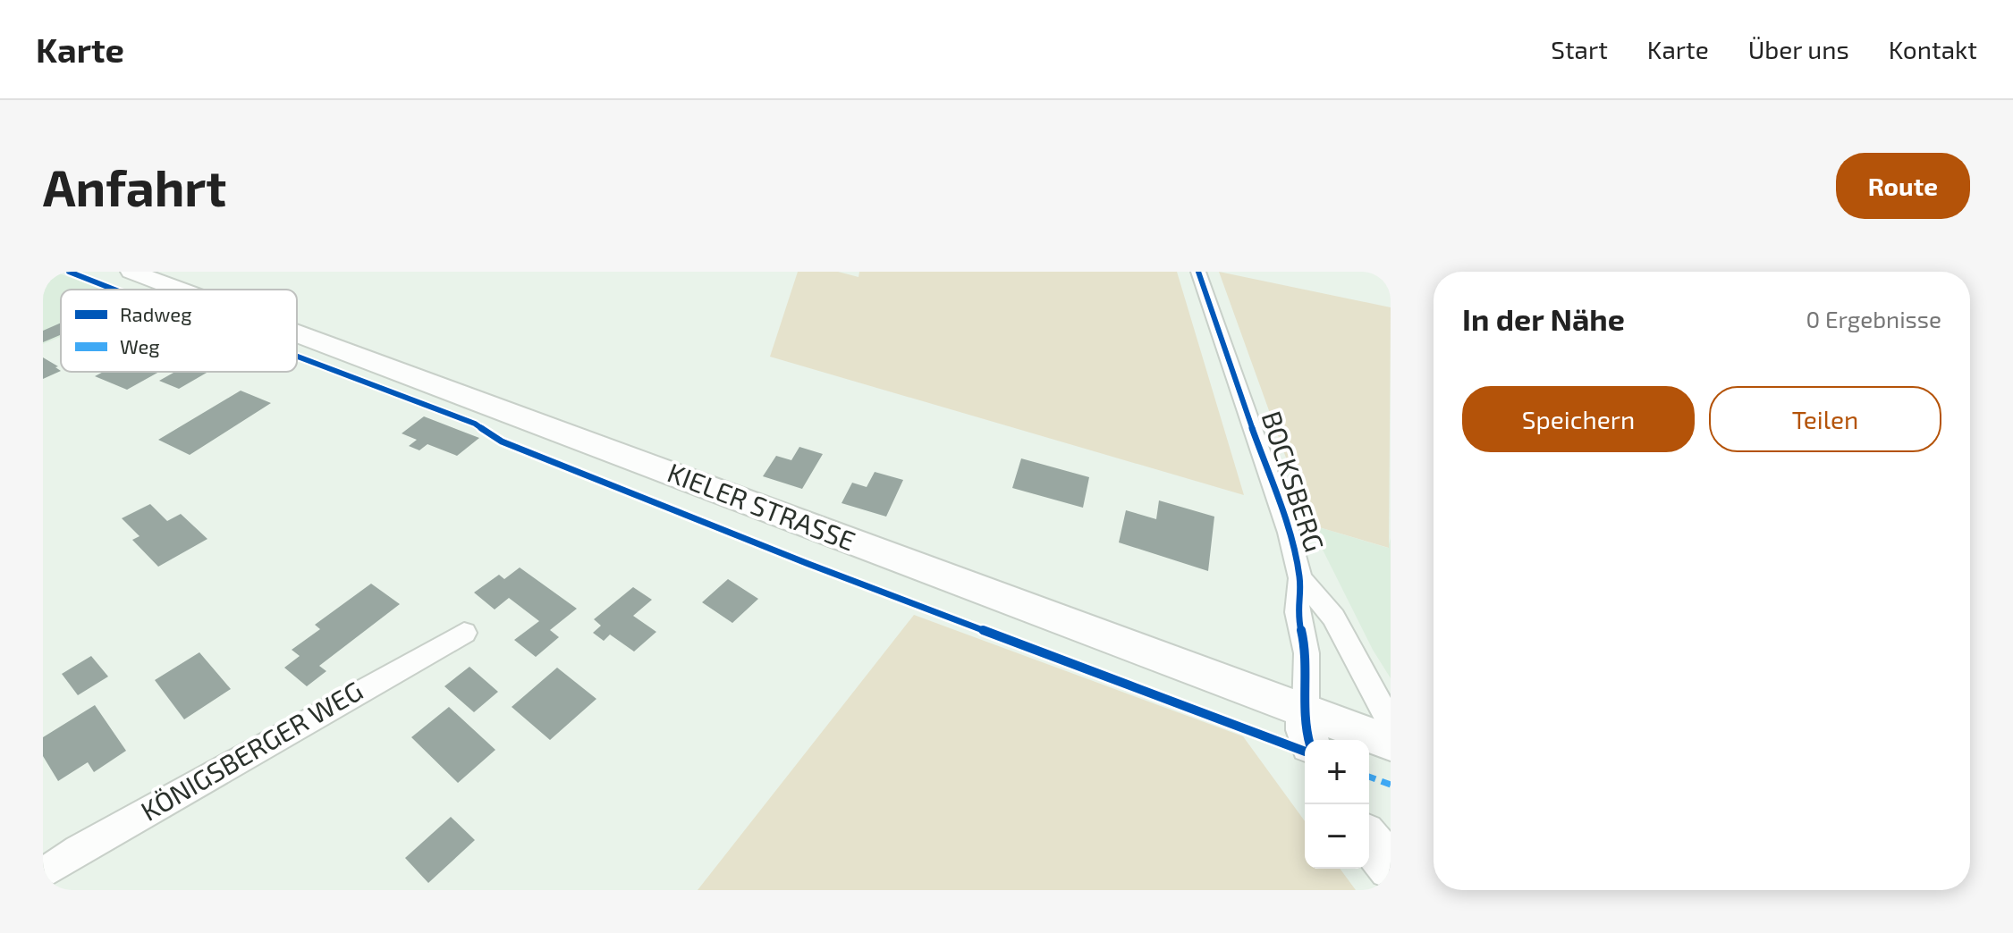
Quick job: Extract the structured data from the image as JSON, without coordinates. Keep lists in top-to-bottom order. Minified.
{"streets":{"main road":["KIELER STRASSE"],"street":["BOCKSBERG","KÖNIGSBERGER WEG"]},"crossings":[["BOCKSBERG","KIELER STRASSE"]],"legend":["Radweg","Weg"],"page":{"header":"Karte","nav":["Start","Karte","Über uns","Kontakt"],"buttons":["Route",["Speichern","Teilen"]],"title":"Anfahrt","heading":["In der Nähe","0 Ergebnisse"],"map_buttons":["+","−"]}}
